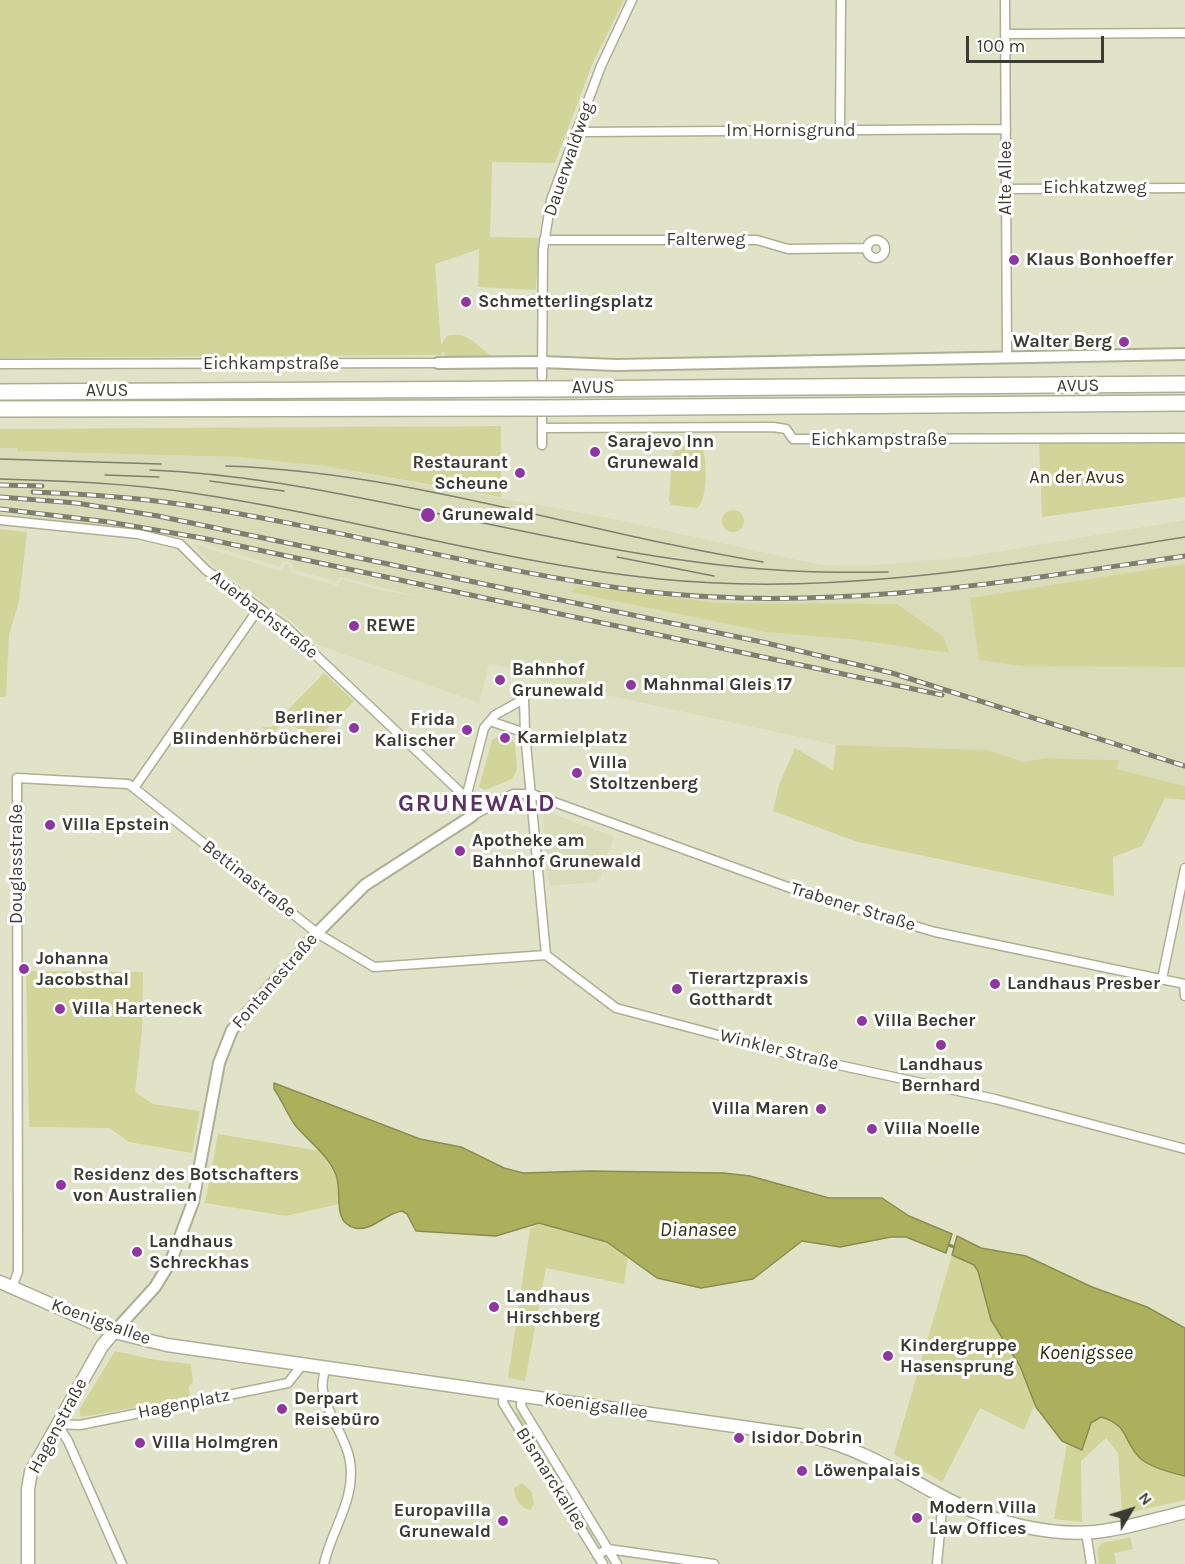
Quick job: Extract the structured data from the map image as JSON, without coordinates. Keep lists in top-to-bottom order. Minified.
{"streets":{"highway":["AVUS"],"main road":["Koenigsallee","Hagenstraße"],"street":["Im Hornisgrund","Dauerwaldweg","Alte Allee","Eichkatzweg","Falterweg","Eichkampstraße","Auerbachstraße","Douglasstraße","Bettinastraße","Trabener Straße","Fontanestraße","Winkler Straße","Hagenplatz","Bismarckallee"]},"crossings":[["Im Hornisgrund","Dauerwaldweg"],["Im Hornisgrund","Alte Allee"],["Dauerwaldweg","Falterweg"],["Dauerwaldweg","Eichkampstraße"],["Alte Allee","Eichkatzweg"],["Alte Allee","Eichkampstraße"],["Eichkampstraße","AVUS"],["Auerbachstraße","Fontanestraße"],["Douglasstraße","Bettinastraße"],["Douglasstraße","Koenigsallee"],["Bettinastraße","Fontanestraße"],["Bettinastraße","Winkler Straße"],["Trabener Straße","Fontanestraße"],["Fontanestraße","Koenigsallee"],["Fontanestraße","Hagenstraße"],["Koenigsallee","Hagenplatz"],["Koenigsallee","Hagenstraße"],["Koenigsallee","Bismarckallee"],["Hagenplatz","Hagenstraße"]],"districts":["GRUNEWALD"],"water":["Dianasee","Koenigssee"],"parks":["An der Avus"],"places":["Klaus Bonhoeffer","Schmetterlingsplatz","Walter Berg","Sarajevo Inn Grunewald","Restaurant Scheune","Grunewald","REWE","Bahnhof Grunewald","Mahnmal Gleis 17","Berliner Blindenhörbücherei","Frida Kalischer","Karmielplatz","Villa Stoltzenberg","Villa Epstein","Apotheke am Bahnhof Grunewald","Johanna Jacobsthal","Landhaus Presber","Tierartzpraxis Gotthardt","Villa Harteneck","Villa Becher","Landhaus Bernhard","Villa Maren","Villa Noelle","Residenz des Botschafters von Australien","Landhaus Schreckhas","Landhaus Hirschberg","Kindergruppe Hasensprung","Derpart Reisebüro","Isidor Dobrin","Villa Holmgren","Löwenpalais","Modern Villa Law Offices","Europavilla Grunewald"],"scale_bar":"100 m","north":"top right"}
